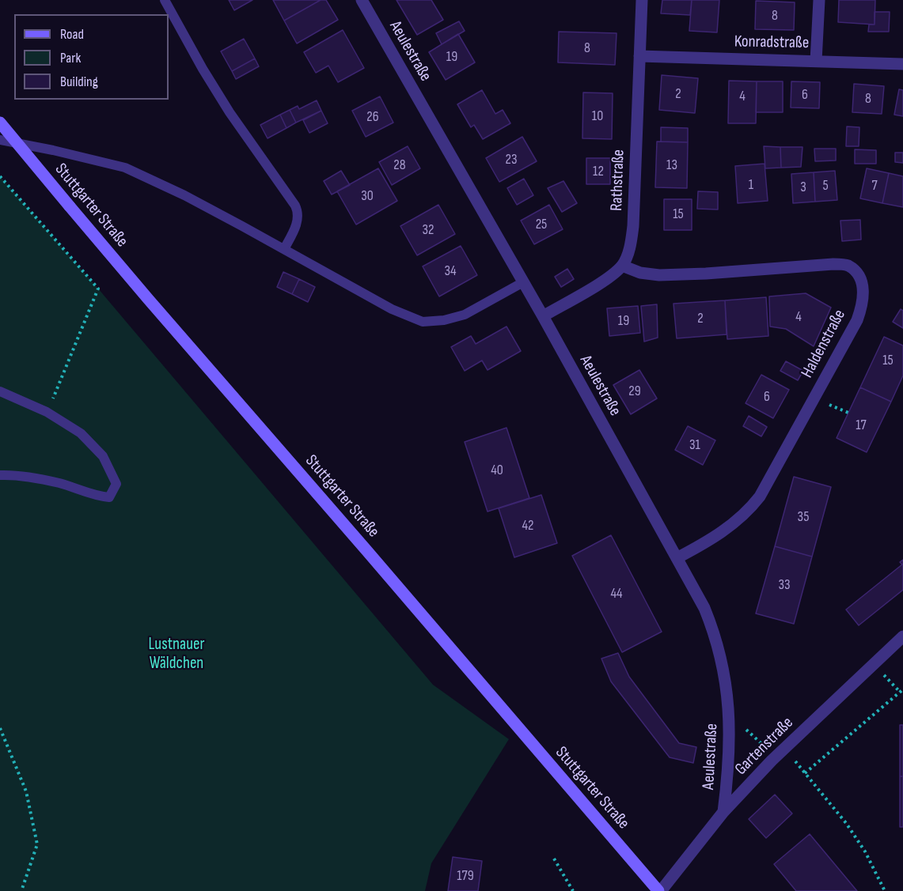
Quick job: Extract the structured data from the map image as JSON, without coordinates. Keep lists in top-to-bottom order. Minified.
{"streets":{"main road":["Stuttgarter Straße"],"street":["Konradstraße","Aeulestraße","Rathstraße","Haldenstraße","Gartenstraße"]},"crossings":[["Konradstraße","Rathstraße"],["Aeulestraße","Haldenstraße"],["Aeulestraße","Gartenstraße"],["Rathstraße","Haldenstraße"],["Stuttgarter Straße","Gartenstraße"]],"parks":["Lustnauer Wäldchen"],"house_numbers":["8","8","19","2","6","4","8","10","26","23","28","13","12","1","5","7","3","30","15","25","32","34","4","2","19","15","29","6","17","31","40","35","42","33","44","179"],"legend":["Road","Park","Building"]}
